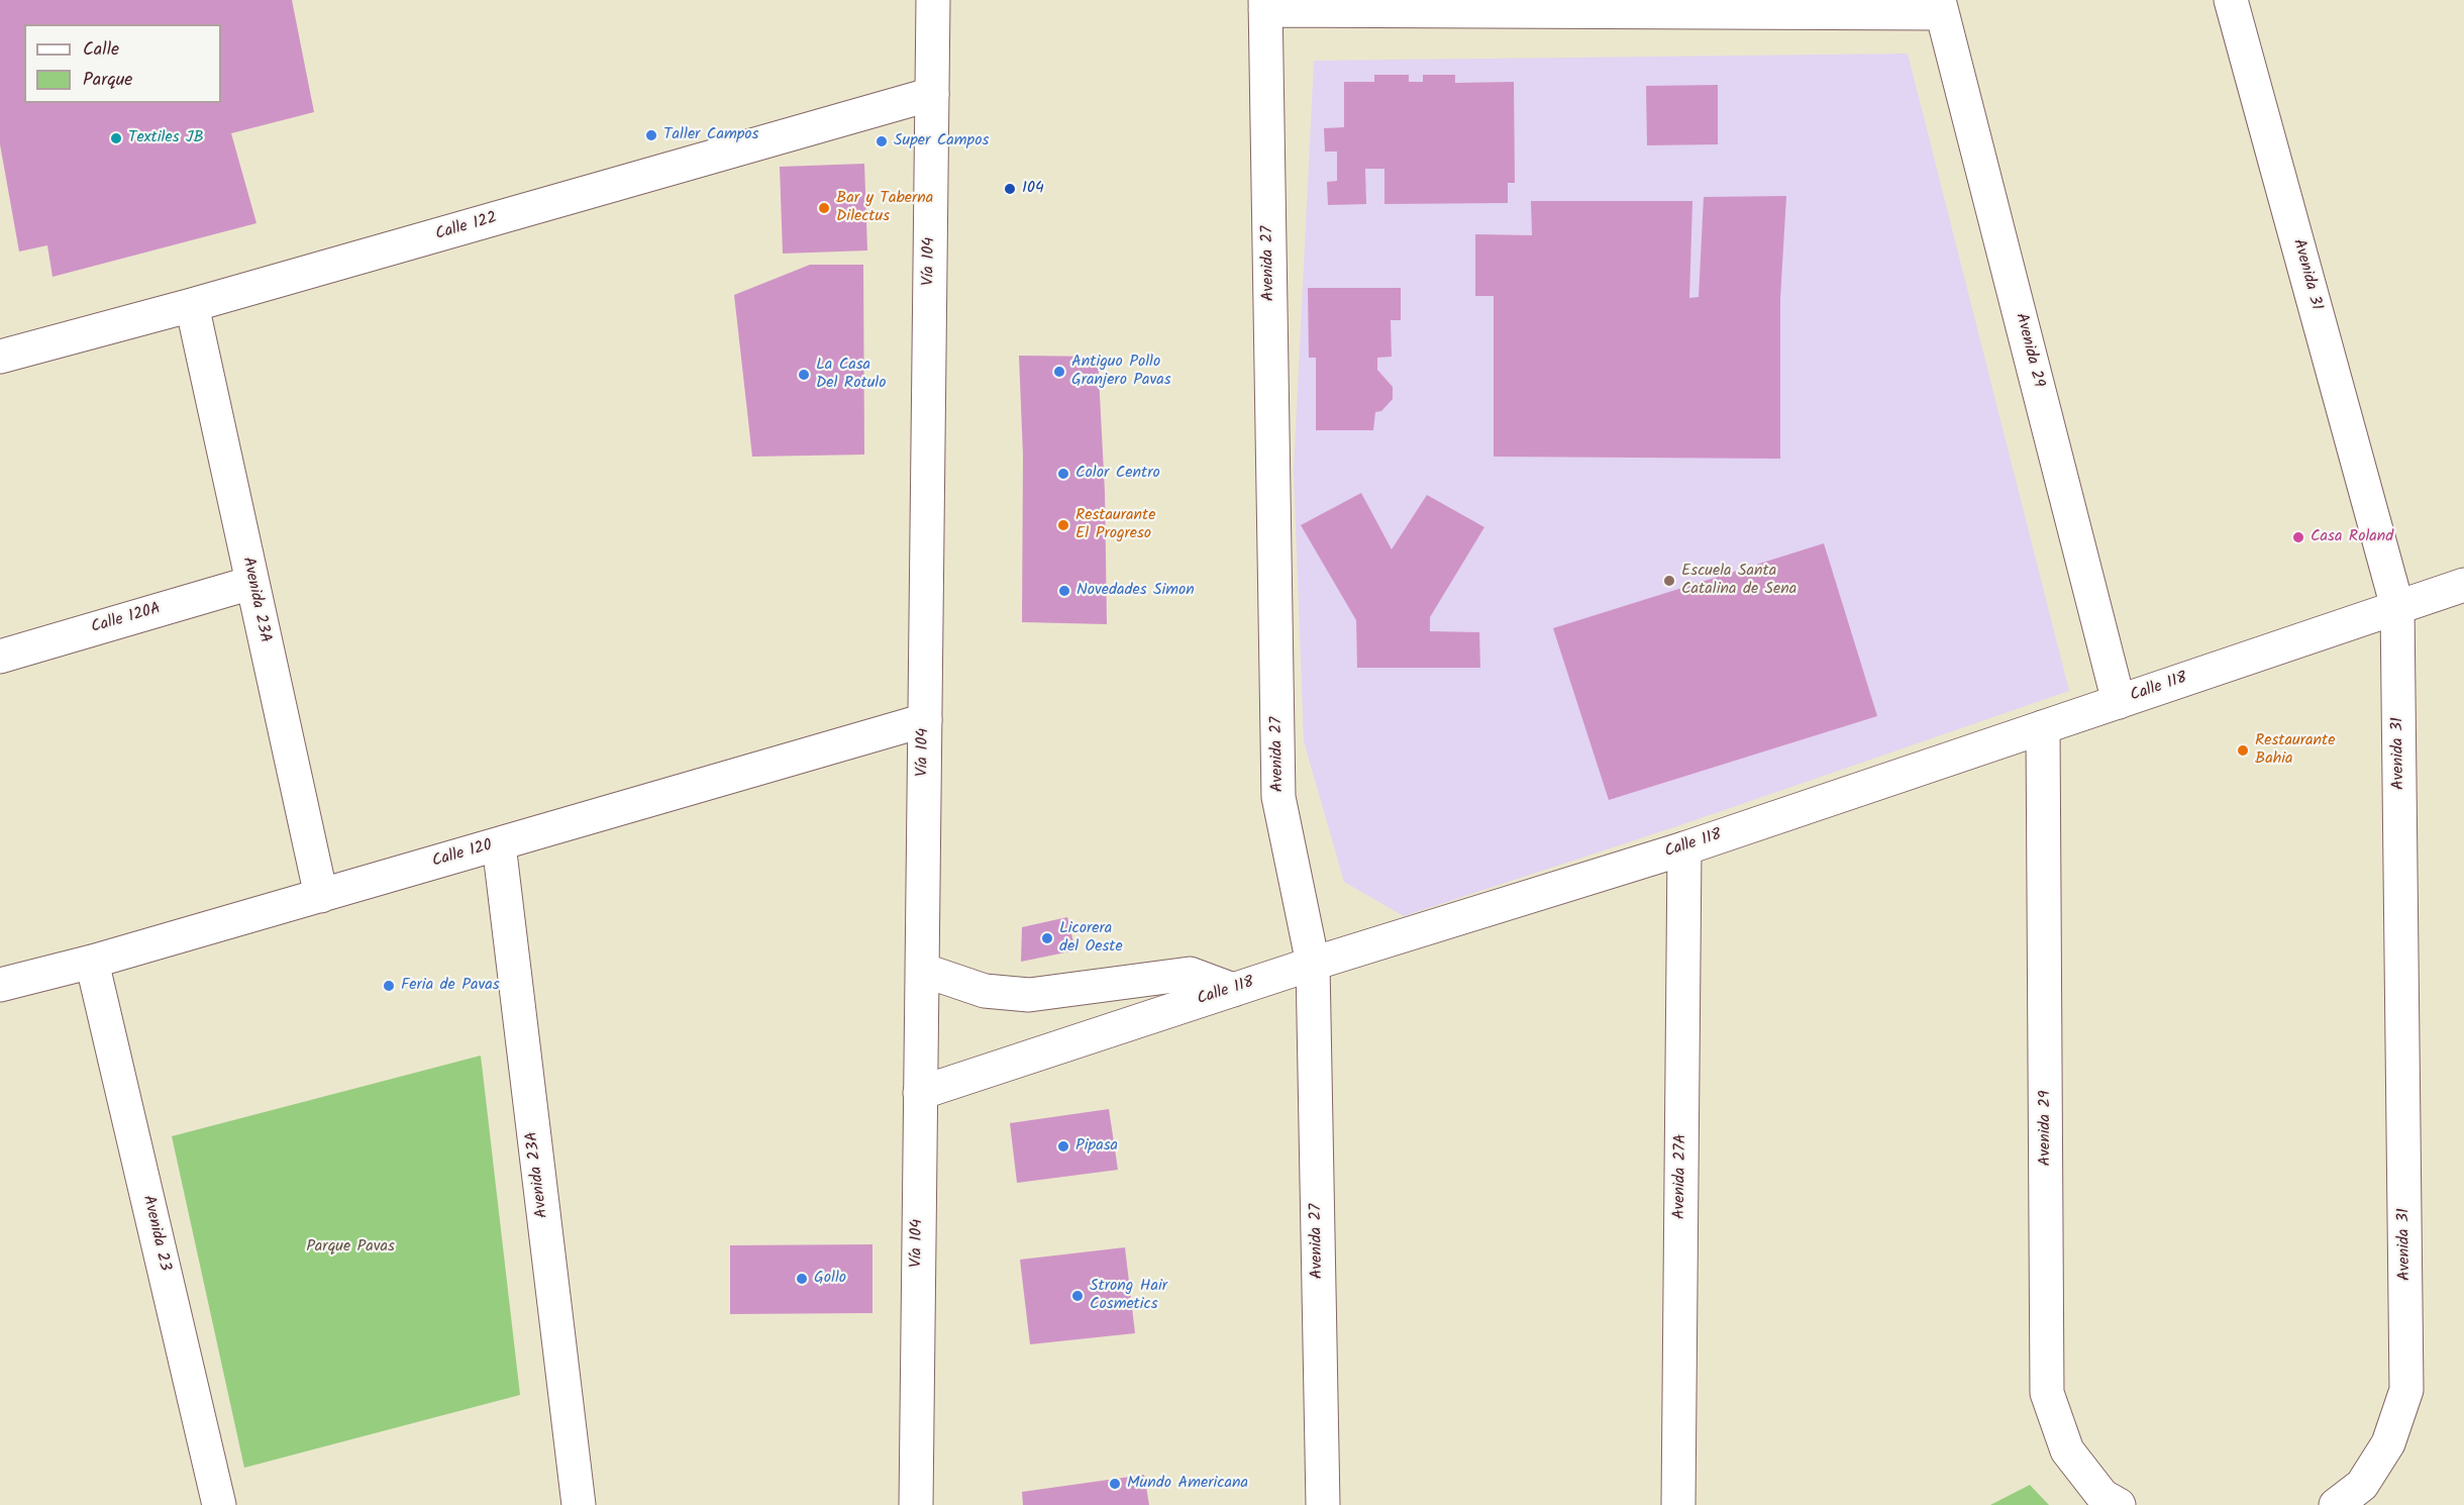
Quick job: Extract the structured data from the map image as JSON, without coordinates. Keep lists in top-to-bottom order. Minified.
{"streets":{"street":["Calle 122","Vía 104","Avenida 27","Avenida 31","Avenida 29","Avenida 23A","Calle 120A","Calle 118","Calle 120","Avenida 27A","Avenida 23"]},"crossings":[["Calle 122","Vía 104"],["Calle 122","Avenida 23A"],["Vía 104","Calle 118"],["Vía 104","Calle 120"],["Avenida 27","Calle 118"],["Avenida 31","Calle 118"],["Avenida 29","Calle 118"],["Avenida 23A","Calle 120A"],["Avenida 23A","Calle 120"],["Calle 118","Avenida 27A"],["Calle 120","Avenida 23"]],"parks":["Parque Pavas"],"places":["Taller Campos","Textiles JB","Super Campos","104","Bar y Taberna Dilectus","Antiguo Pollo Granjero Pavas","La Casa Del Rotulo","Color Centro","Restaurante El Progreso","Casa Roland","Escuela Santa Catalina de Sena","Novedades Simon","Restaurante Bahia","Licorera del Oeste","Feria de Pavas","Pipasa","Gollo","Strong Hair Cosmetics","Mundo Americana"],"legend":["Calle","Parque"]}
